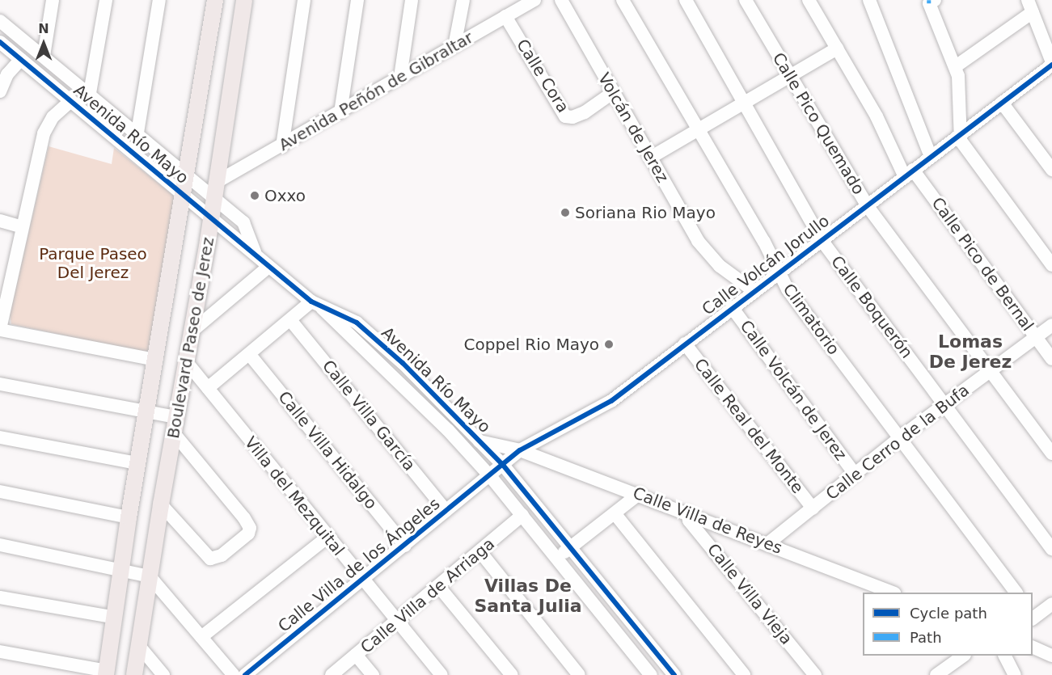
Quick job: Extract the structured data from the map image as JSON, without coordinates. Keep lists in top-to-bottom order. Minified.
{"streets":{"main road":["Boulevard Paseo de Jerez"],"street":["Calle Cora","Avenida Peñón de Gibraltar","Calle Pico Quemado","Volcán de Jerez","Avenida Río Mayo","Calle Pico de Bernal","Calle Volcán Jorullo","Calle Boquerón","Climatorio","Calle Volcán de Jerez","Calle Villa García","Calle Real del Monte","Calle Cerro de la Bufa","Calle Villa Hidalgo","Villa del Mezquital","Calle Villa de Reyes","Calle Villa de los Ángeles","Calle Villa Vieja","Calle Villa de Arriaga"]},"crossings":[["Calle Cora","Avenida Peñón de Gibraltar"],["Calle Cora","Volcán de Jerez"],["Avenida Peñón de Gibraltar","Avenida Río Mayo"],["Avenida Peñón de Gibraltar","Boulevard Paseo de Jerez"],["Calle Pico Quemado","Calle Volcán Jorullo"],["Calle Pico Quemado","Calle Cerro de la Bufa"],["Volcán de Jerez","Calle Volcán Jorullo"],["Avenida Río Mayo","Calle Volcán Jorullo"],["Avenida Río Mayo","Boulevard Paseo de Jerez"],["Avenida Río Mayo","Calle Villa de Reyes"],["Avenida Río Mayo","Calle Villa de los Ángeles"],["Avenida Río Mayo","Calle Villa de Arriaga"],["Calle Pico de Bernal","Calle Volcán Jorullo"],["Calle Pico de Bernal","Calle Cerro de la Bufa"],["Calle Volcán Jorullo","Calle Boquerón"],["Calle Volcán Jorullo","Climatorio"],["Calle Volcán Jorullo","Calle Volcán de Jerez"],["Calle Volcán Jorullo","Calle Real del Monte"],["Calle Volcán Jorullo","Calle Villa de Reyes"],["Calle Volcán Jorullo","Calle Villa de los Ángeles"],["Calle Boquerón","Calle Cerro de la Bufa"],["Climatorio","Calle Cerro de la Bufa"],["Boulevard Paseo de Jerez","Villa del Mezquital"],["Calle Volcán de Jerez","Calle Cerro de la Bufa"],["Calle Villa García","Calle Villa de los Ángeles"],["Calle Real del Monte","Calle Cerro de la Bufa"],["Calle Cerro de la Bufa","Calle Villa de Reyes"],["Calle Villa Hidalgo","Calle Villa de los Ángeles"],["Villa del Mezquital","Calle Villa de los Ángeles"],["Villa del Mezquital","Calle Villa de Arriaga"],["Calle Villa de Reyes","Calle Villa Vieja"]],"districts":["Lomas De Jerez","Villas De Santa Julia"],"parks":["Parque Paseo Del Jerez"],"places":["Oxxo","Soriana Rio Mayo","Coppel Rio Mayo"],"legend":["Cycle path","Path"],"north":"top"}
